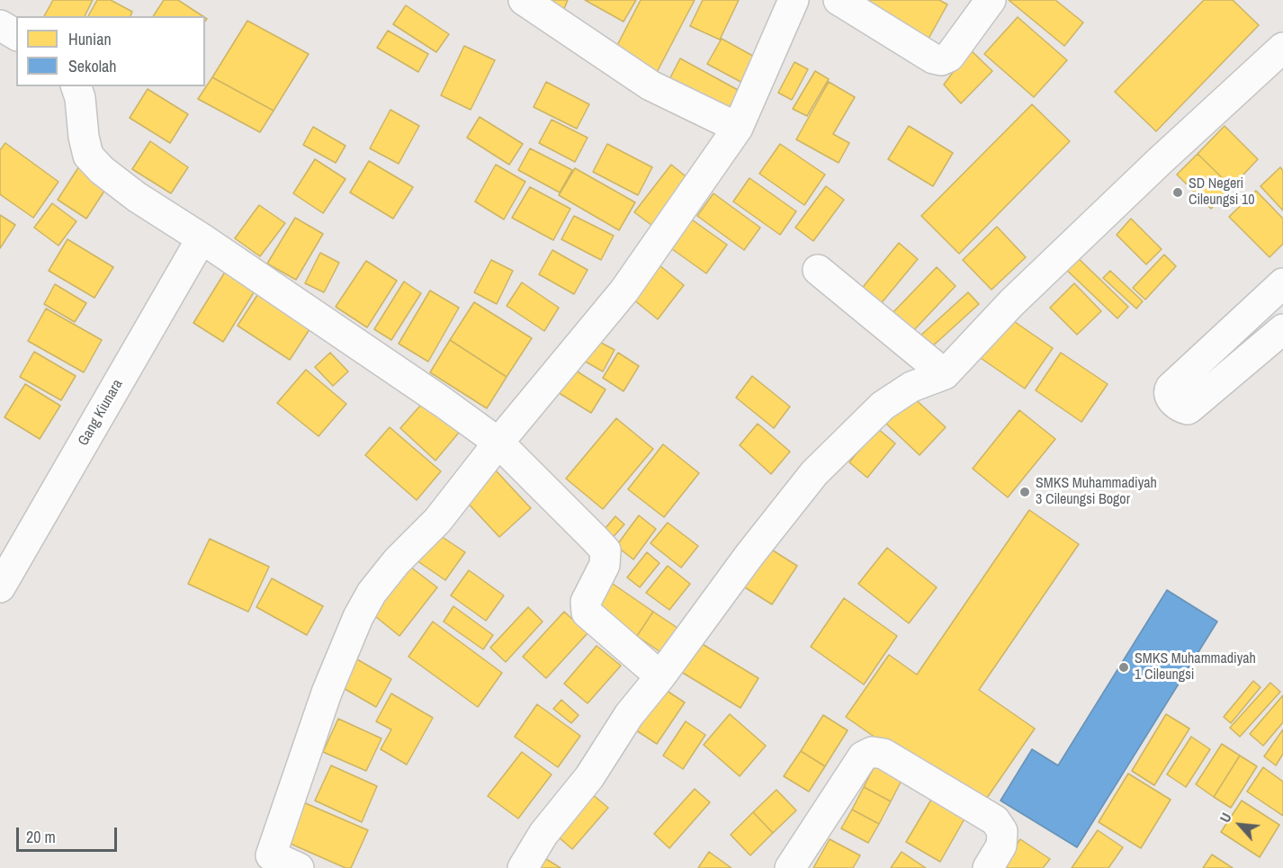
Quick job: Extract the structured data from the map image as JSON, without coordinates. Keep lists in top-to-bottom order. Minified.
{"streets":{"street":["Gang Kiunara"]},"places":["SD Negeri Cileungsi 10","SMKS Muhammadiyah 3 Cileungsi Bogor","SMKS Muhammadiyah 1 Cileungsi"],"legend":["Hunian","Sekolah"],"scale_bar":"20 m","north":"top left"}
